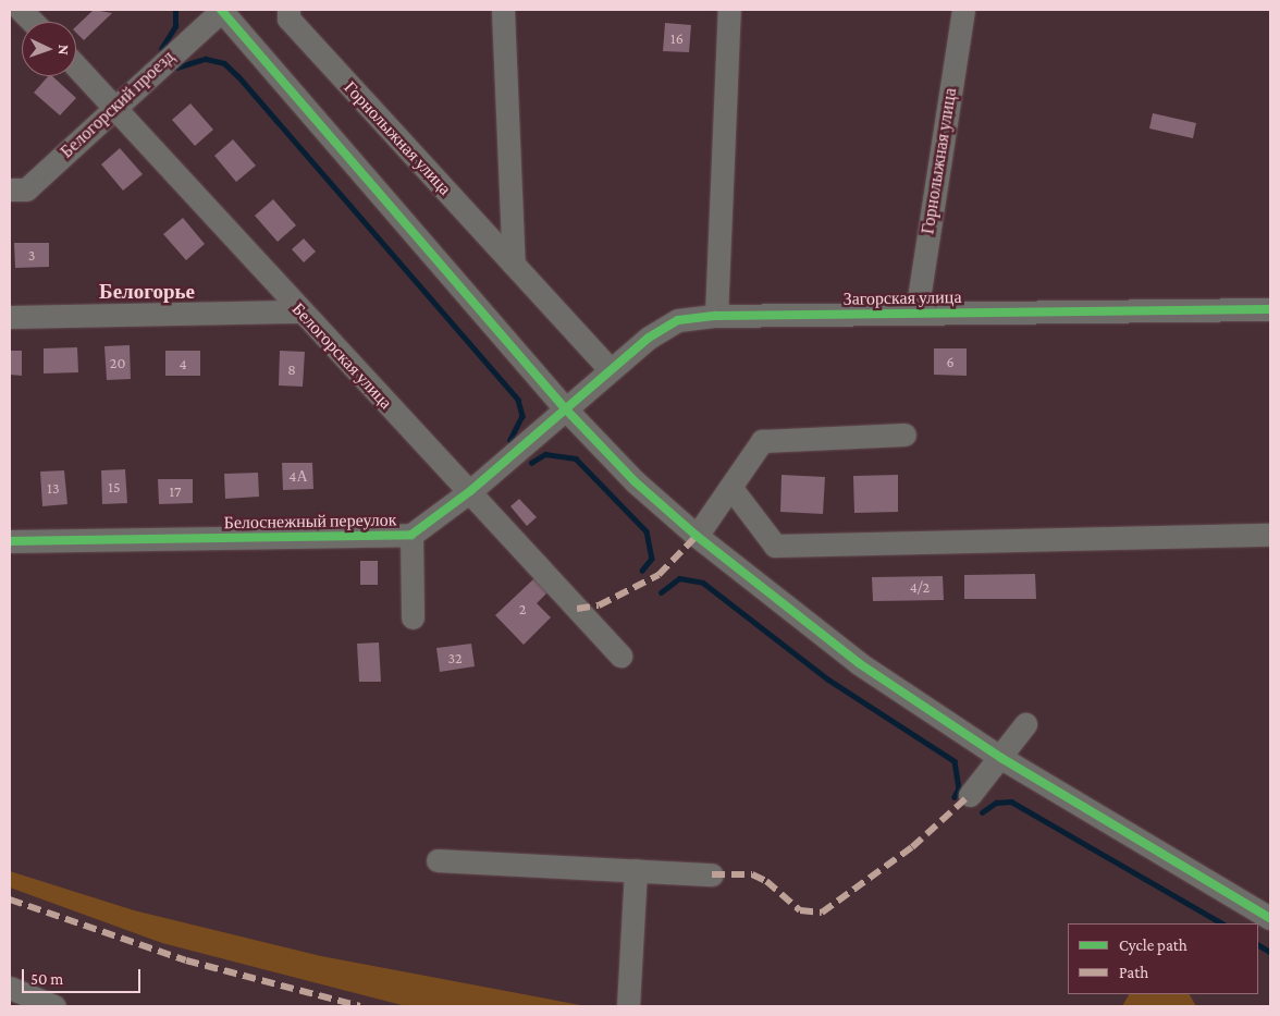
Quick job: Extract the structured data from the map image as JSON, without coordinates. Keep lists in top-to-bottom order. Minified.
{"streets":{"street":["Белогорский проезд","Горнолыжная улица","Загорская улица","Белогорская улица","Белоснежный переулок"]},"crossings":[["Белогорский проезд","Белогорская улица"],["Горнолыжная улица","Загорская улица"],["Загорская улица","Белоснежный переулок"],["Белогорская улица","Белоснежный переулок"]],"districts":["Белогорье"],"house_numbers":["16","3","6","20","4","8","4А","15","13","17","4/2","2","32"],"legend":["Cycle path","Path"],"scale_bar":"50 m","north":"right"}
